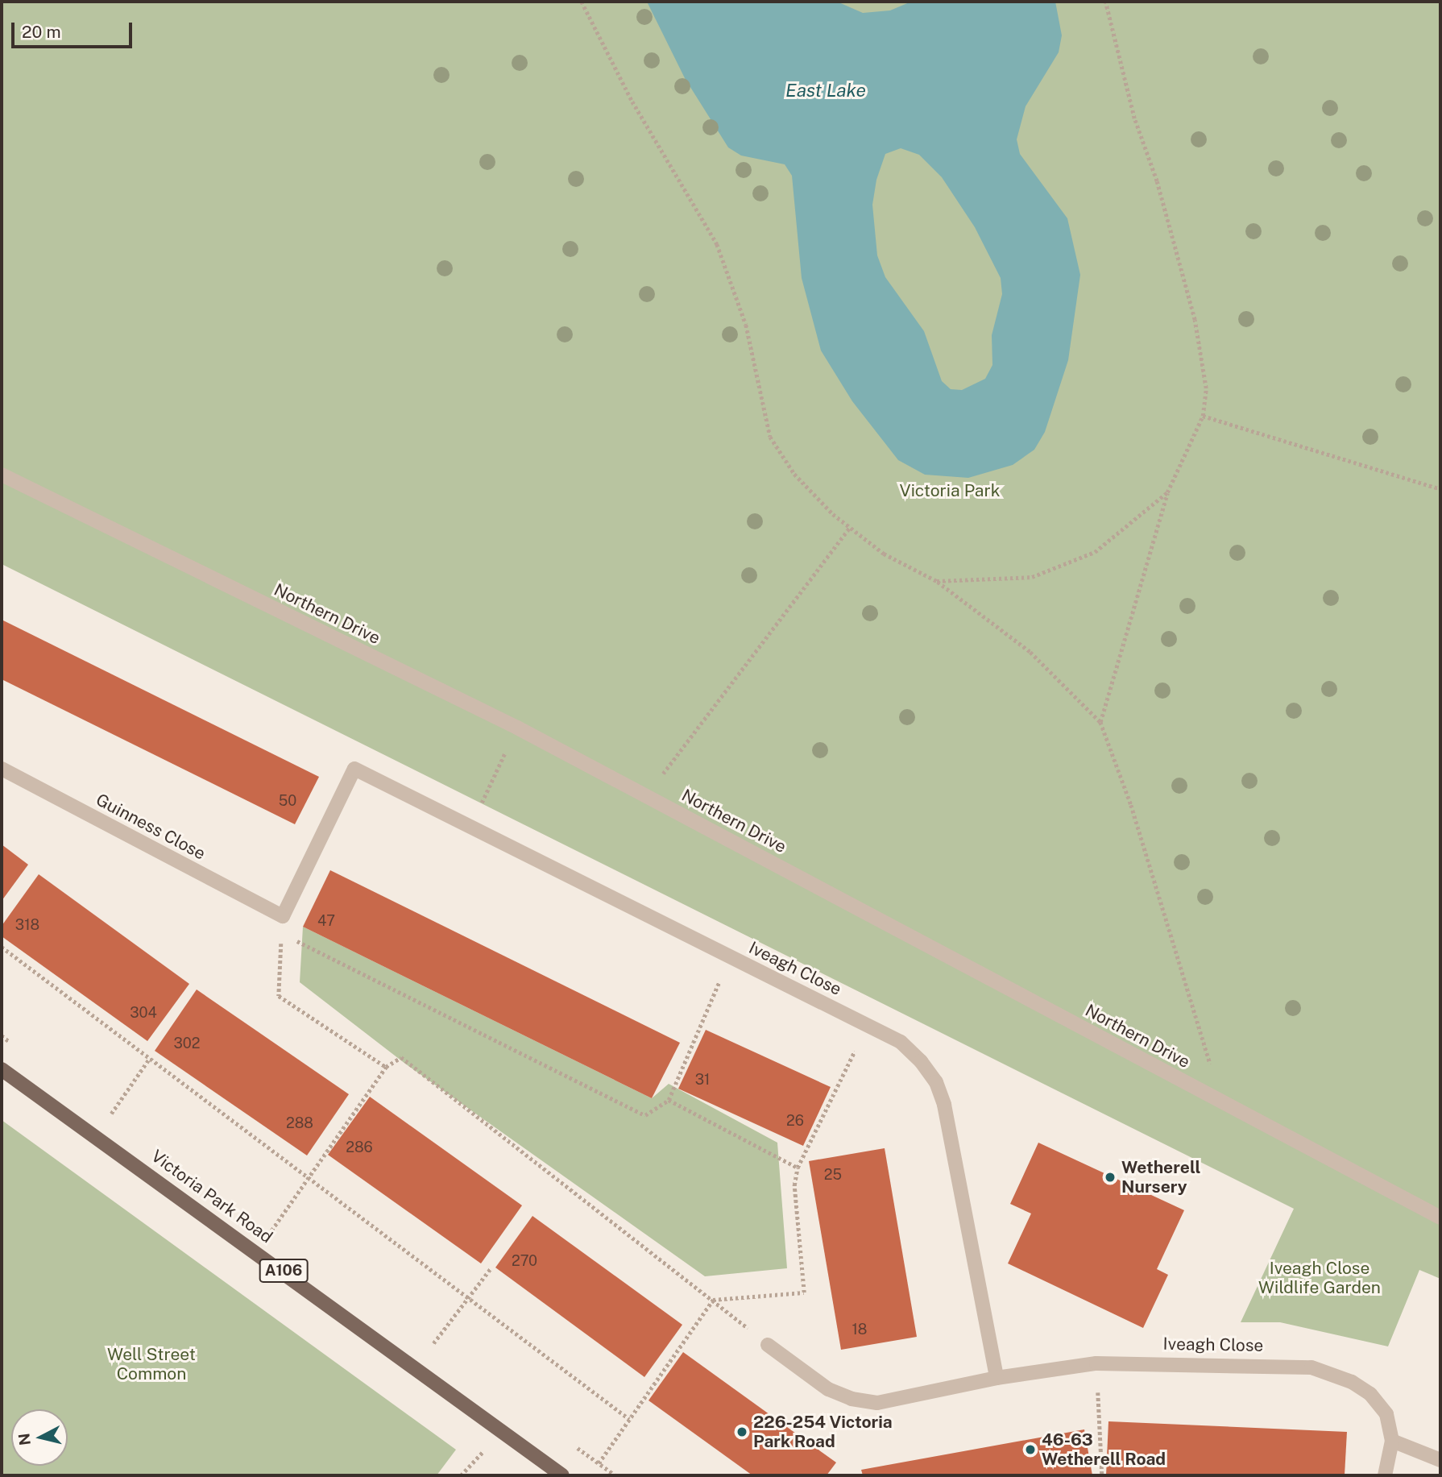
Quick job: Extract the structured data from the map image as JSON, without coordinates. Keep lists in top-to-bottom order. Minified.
{"streets":{"main road":["Victoria Park Road","A106"],"street":["Northern Drive","Guinness Close","Iveagh Close"]},"crossings":[["Guinness Close","Iveagh Close"]],"water":["East Lake"],"parks":["Victoria Park","Iveagh Close Wildlife Garden","Well Street Common"],"places":["Wetherell Nursery","226-254 Victoria Park Road","46-63 Wetherell Road"],"house_numbers":["50","47","318","304","302","31","26","288","286","25","270","18"],"scale_bar":"20 m","north":"left"}
